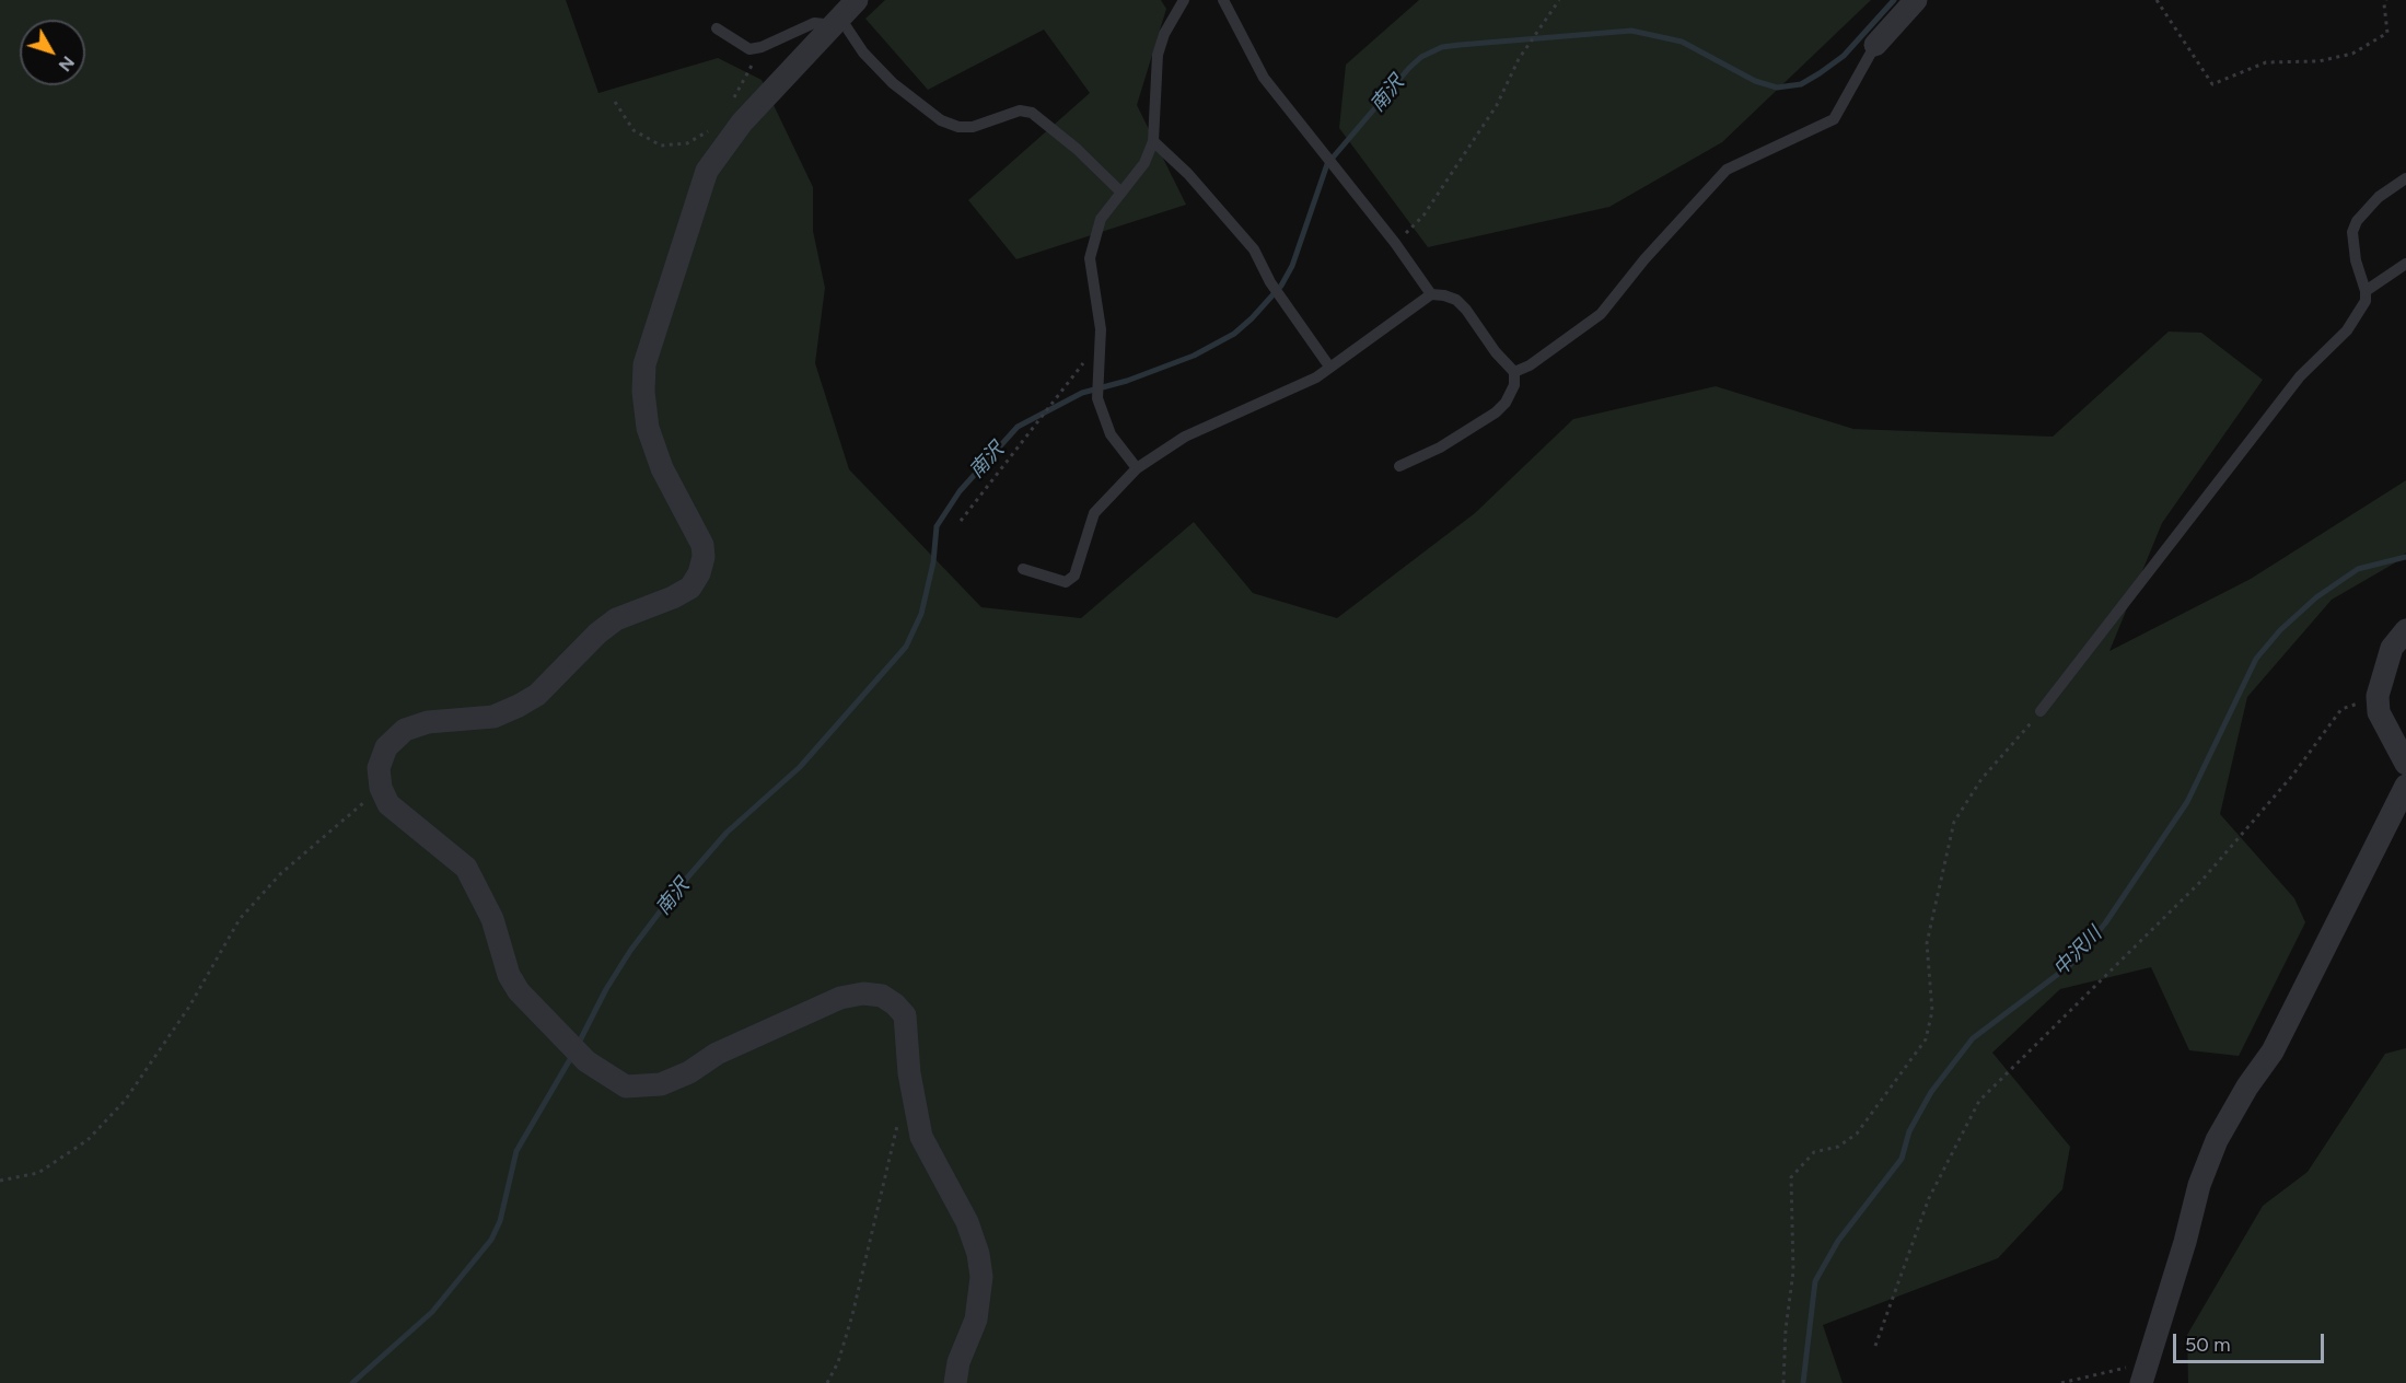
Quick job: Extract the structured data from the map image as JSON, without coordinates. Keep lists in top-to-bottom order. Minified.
{"water":["南沢","中沢川"],"scale_bar":"50 m","north":"bottom right"}
